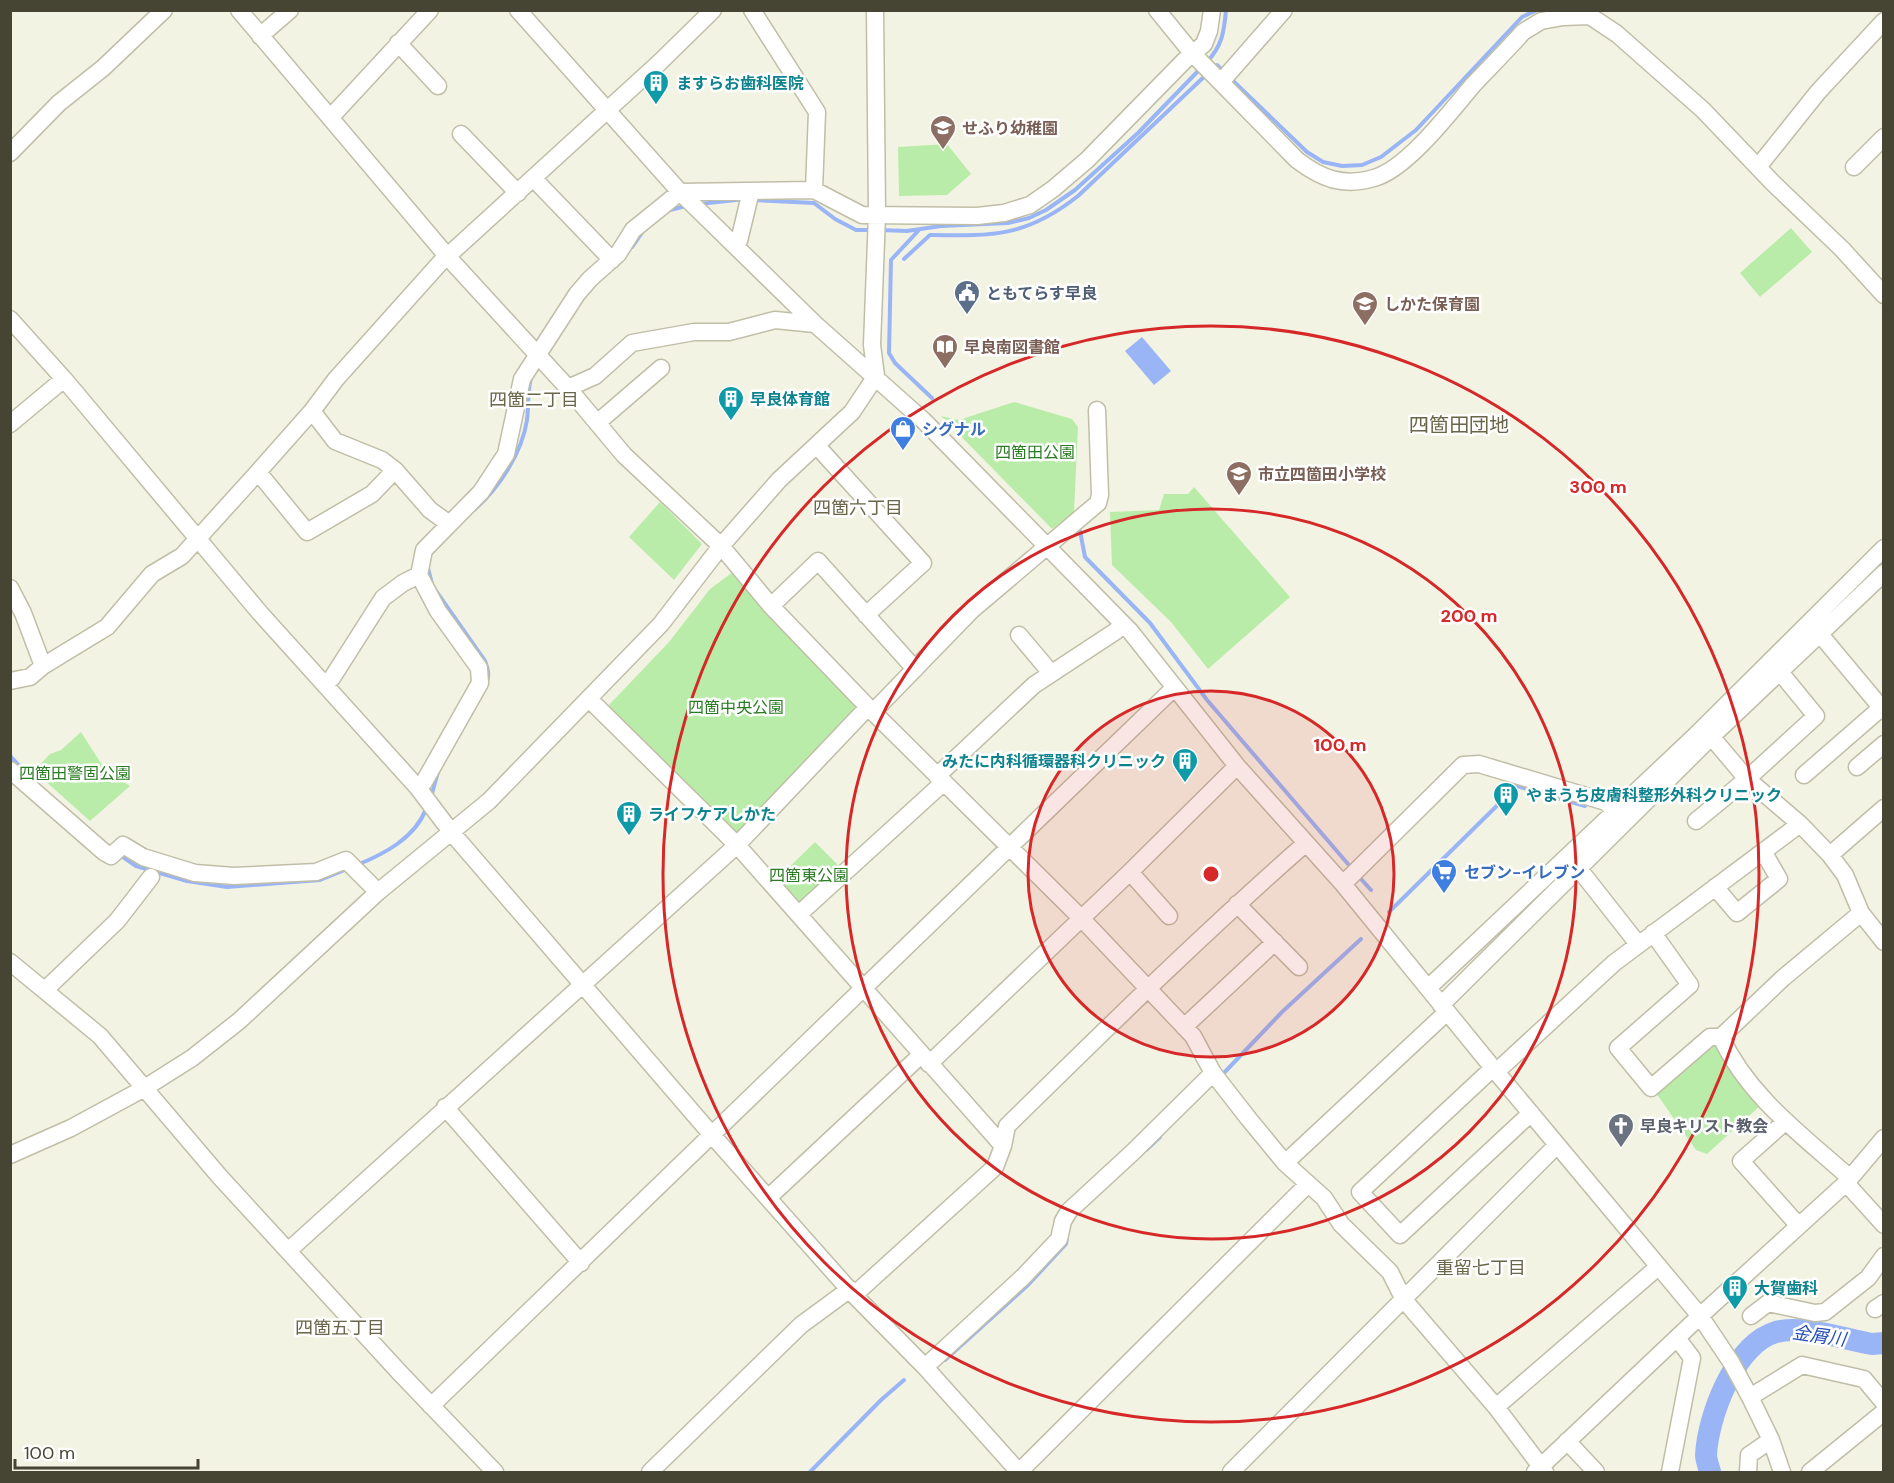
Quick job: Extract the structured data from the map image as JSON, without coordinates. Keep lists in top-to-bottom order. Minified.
{"districts":["四箇二丁目","四箇田団地","四箇六丁目","重留七丁目","四箇五丁目"],"water":["金屑川"],"parks":["四箇田公園","四箇中央公園","四箇田警固公園","四箇東公園"],"places":{"building":["ますらお歯科医院","早良体育館","みたに内科循環器科クリニック","やまうち皮膚科整形外科クリニック","ライフケアしかた","大賀歯科"],"school or university":["せふり幼稚園","しかた保育園","市立四箇田小学校"],"public building":["ともてらす早良"],"library":["早良南図書館"],"shop":["シグナル"],"supermarket":["セブン-イレブン"],"church":["早良キリスト教会"]},"scale_bar":"100 m","rings":["300 m","200 m","100 m"]}
